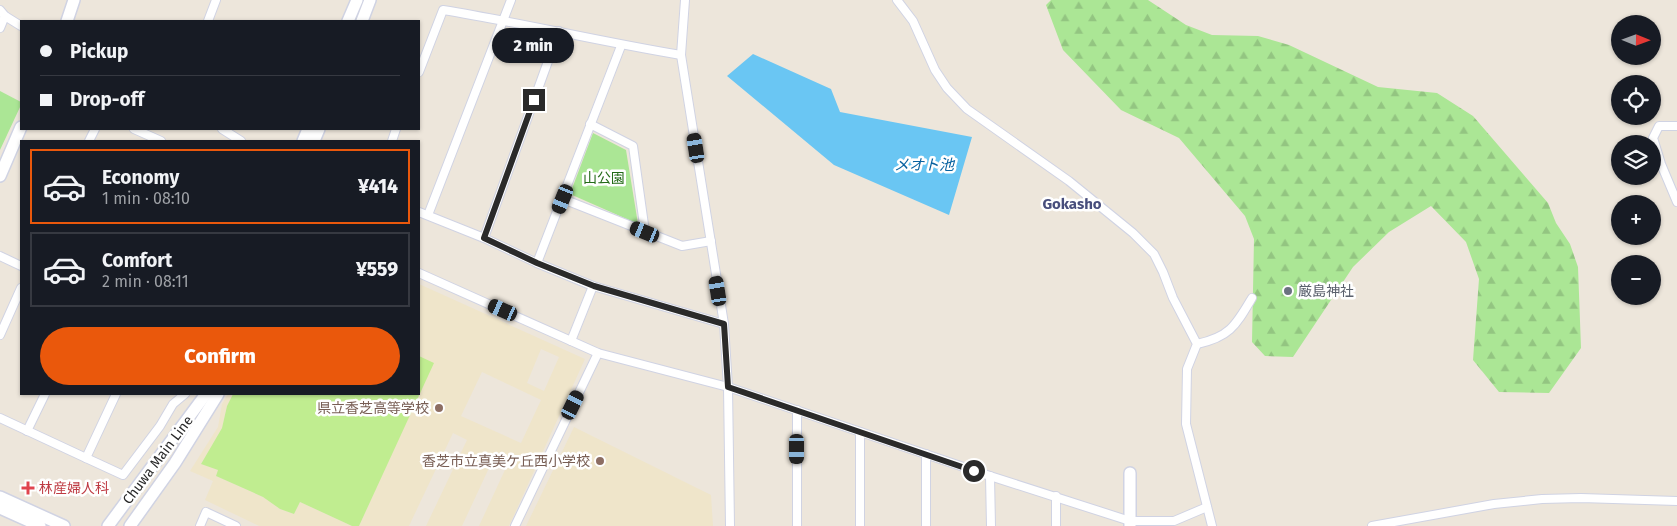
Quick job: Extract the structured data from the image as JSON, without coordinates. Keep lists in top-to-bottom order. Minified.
{"streets":{"main road":["Chuwa Main Line"]},"districts":["Gokasho"],"water":["メオト池"],"parks":["山公園"],"places":{"other":["厳島神社","県立香芝高等学校","香芝市立真美ケ丘西小学校"],"health":["林産婦人科"]},"north":"right","page":{"map_buttons":["+","−"],"banner":["Pickup","Drop-off"],"bubble":"2 min","list":[{"name":"Economy","note":"1 min · 08:10","value":"¥414"},{"name":"Comfort","note":"2 min · 08:11","value":"¥559"}],"buttons":"Confirm"}}
